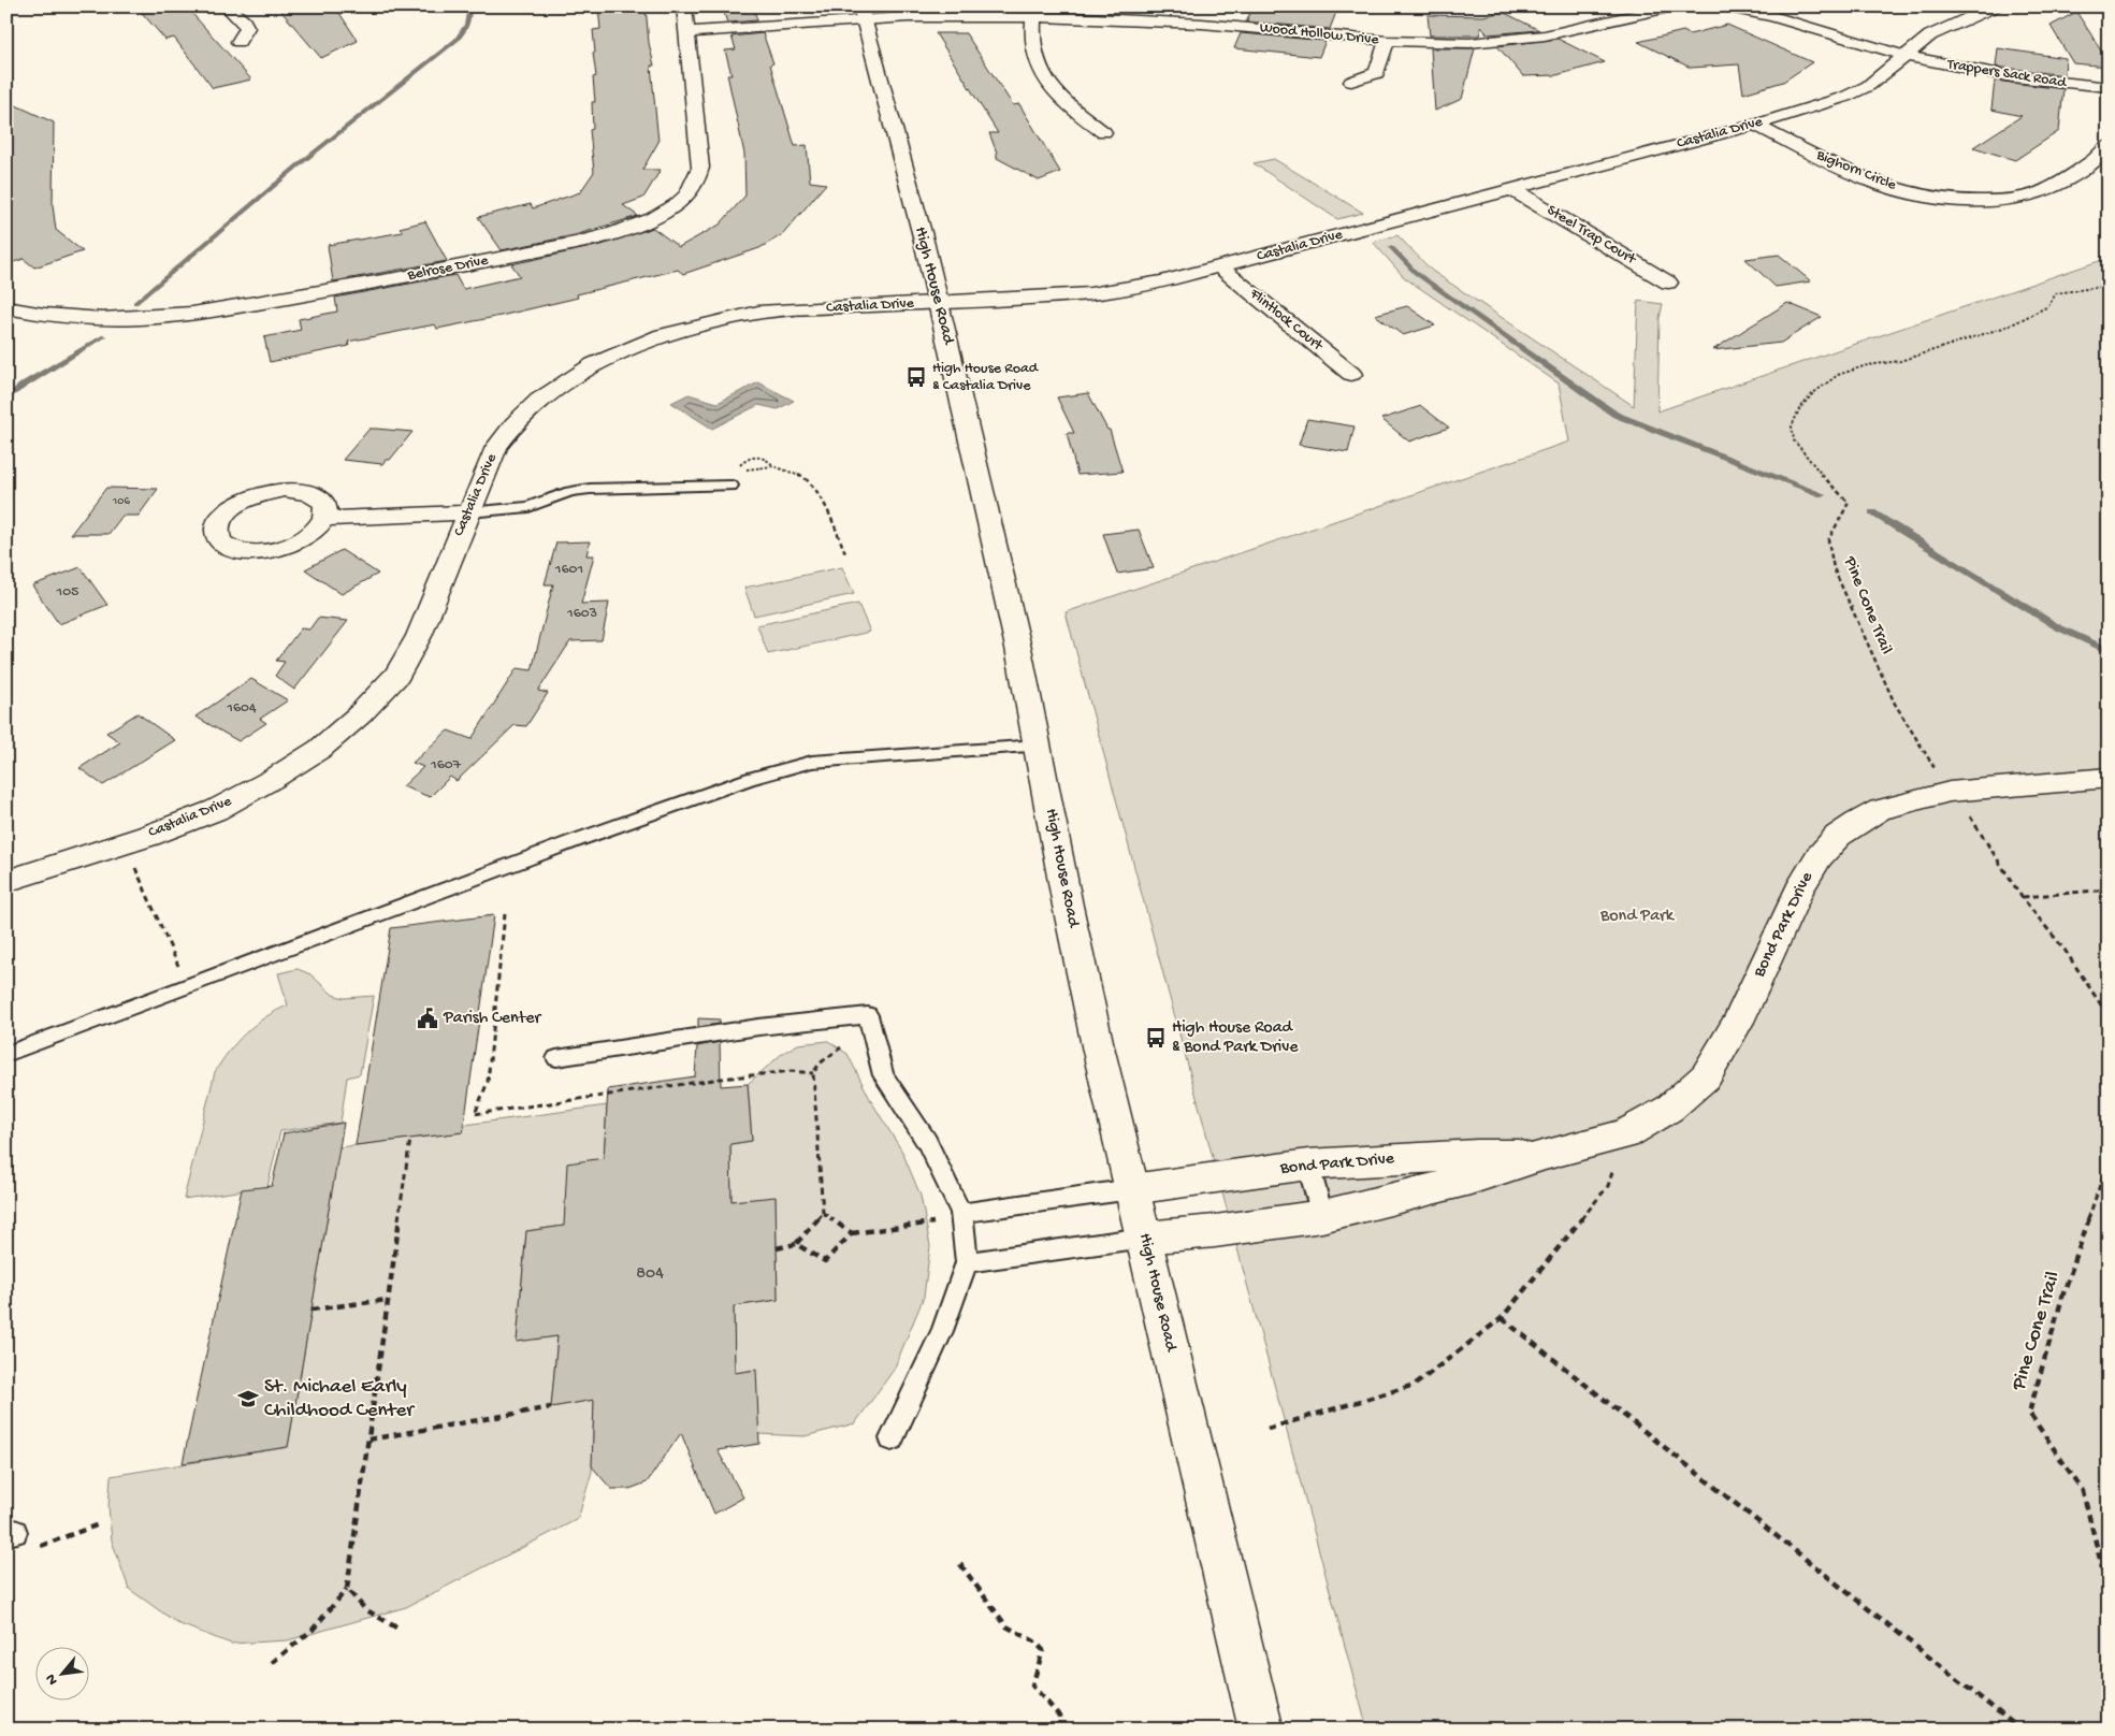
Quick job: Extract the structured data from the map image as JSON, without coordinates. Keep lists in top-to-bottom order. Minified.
{"streets":{"street":["Wood Hollow Drive","Trappers Sack Road","Castalia Drive","Bighorn Circle","Steel Trap Court","Belrose Drive","High House Road","Flintlock Court","Bond Park Drive"],"path":["Pine Cone Trail"]},"crossings":[["Wood Hollow Drive","Belrose Drive"],["Wood Hollow Drive","High House Road"],["Trappers Sack Road","Castalia Drive"],["Castalia Drive","Bighorn Circle"],["Castalia Drive","Steel Trap Court"],["Castalia Drive","High House Road"],["Castalia Drive","Flintlock Court"],["High House Road","Bond Park Drive"],["Pine Cone Trail","Bond Park Drive"]],"parks":["Bond Park"],"places":{"bus stop":["High House Road & Castalia Drive","High House Road & Bond Park Drive"],"public building":["Parish Center"],"school or university":["St. Michael Early Childhood Center"]},"house_numbers":["106","1601","105","1603","1604","1607","804"],"north":"bottom left"}
